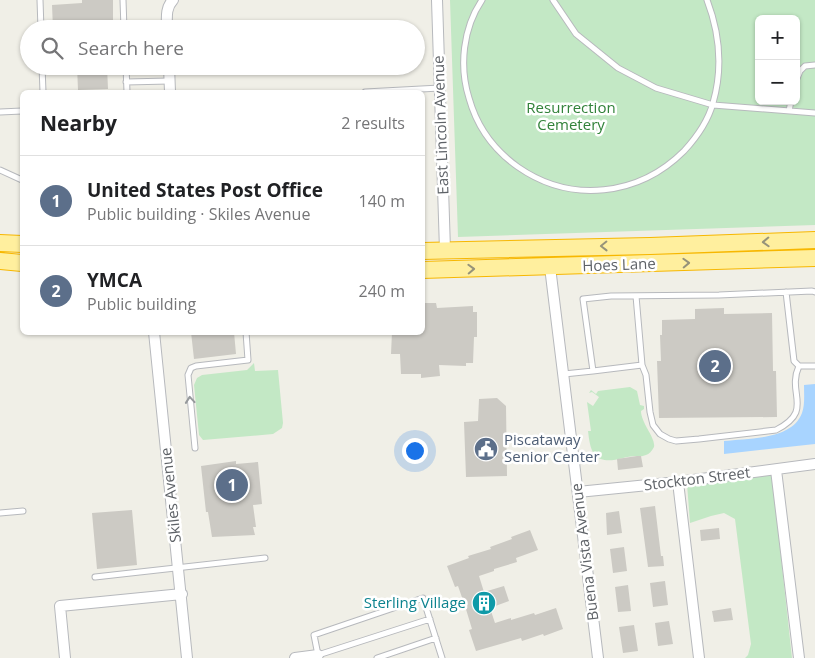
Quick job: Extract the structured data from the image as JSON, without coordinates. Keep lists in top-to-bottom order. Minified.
{"streets":{"highway":["Hoes Lane"],"street":["East Lincoln Avenue","Stockton Street","Skiles Avenue","Buena Vista Avenue"]},"crossings":[["East Lincoln Avenue","Hoes Lane"],["Hoes Lane","Buena Vista Avenue"],["Stockton Street","Buena Vista Avenue"]],"parks":["Resurrection Cemetery"],"places":{"public building":["Piscataway Senior Center"],"building":["Sterling Village"]},"page":{"map_buttons":["+","−"],"search":"Search here","heading":["Nearby","2 results"],"list":[{"mark":"1","name":"United States Post Office","note":"Public building · Skiles Avenue","value":"140 m"},{"mark":"2","name":"YMCA","note":"Public building","value":"240 m"}],"pins":["2","1"]}}
